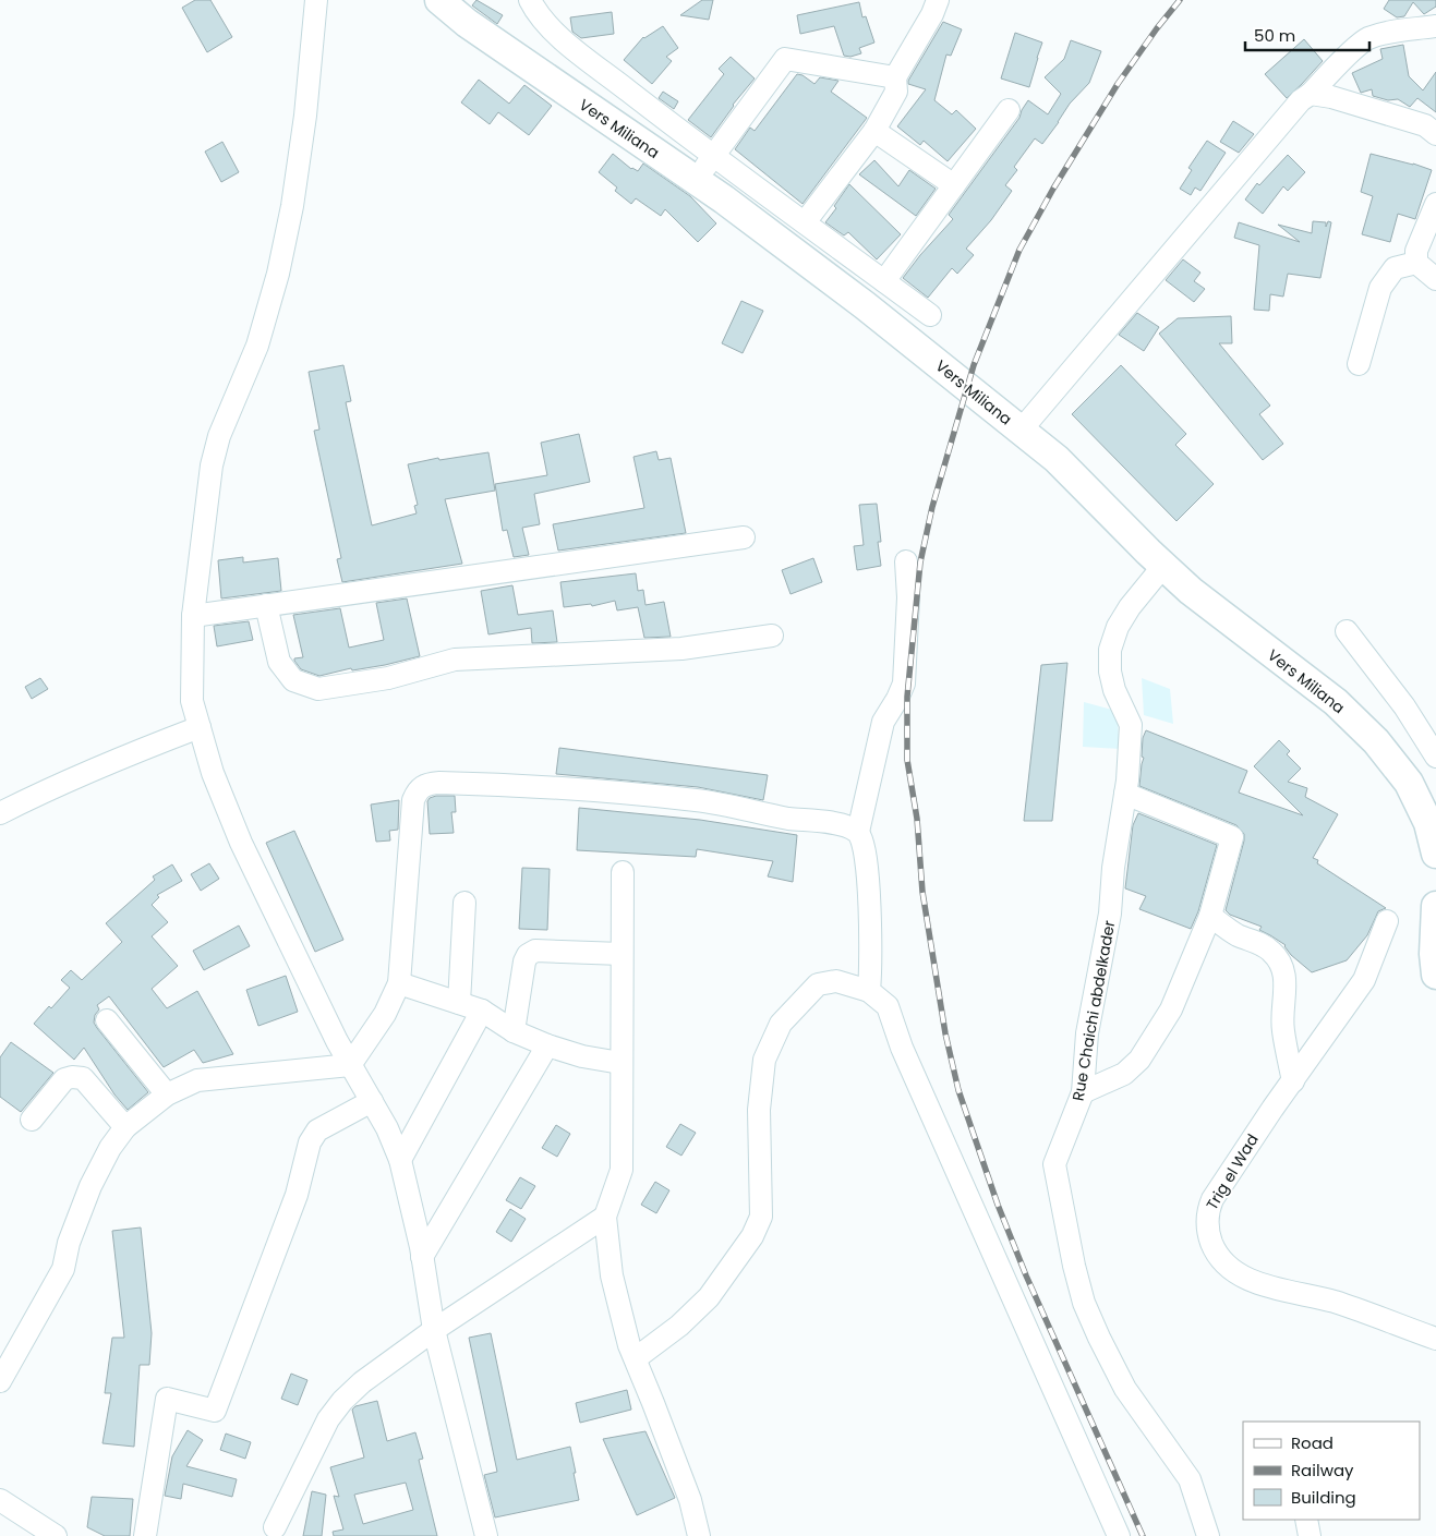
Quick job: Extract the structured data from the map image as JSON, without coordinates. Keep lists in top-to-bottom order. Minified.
{"streets":{"main road":["Vers Miliana"],"street":["Rue Chaichi abdelkader","Trig el Wad"]},"crossings":[["Vers Miliana","Rue Chaichi abdelkader"]],"legend":["Road","Railway","Building"],"scale_bar":"50 m"}
